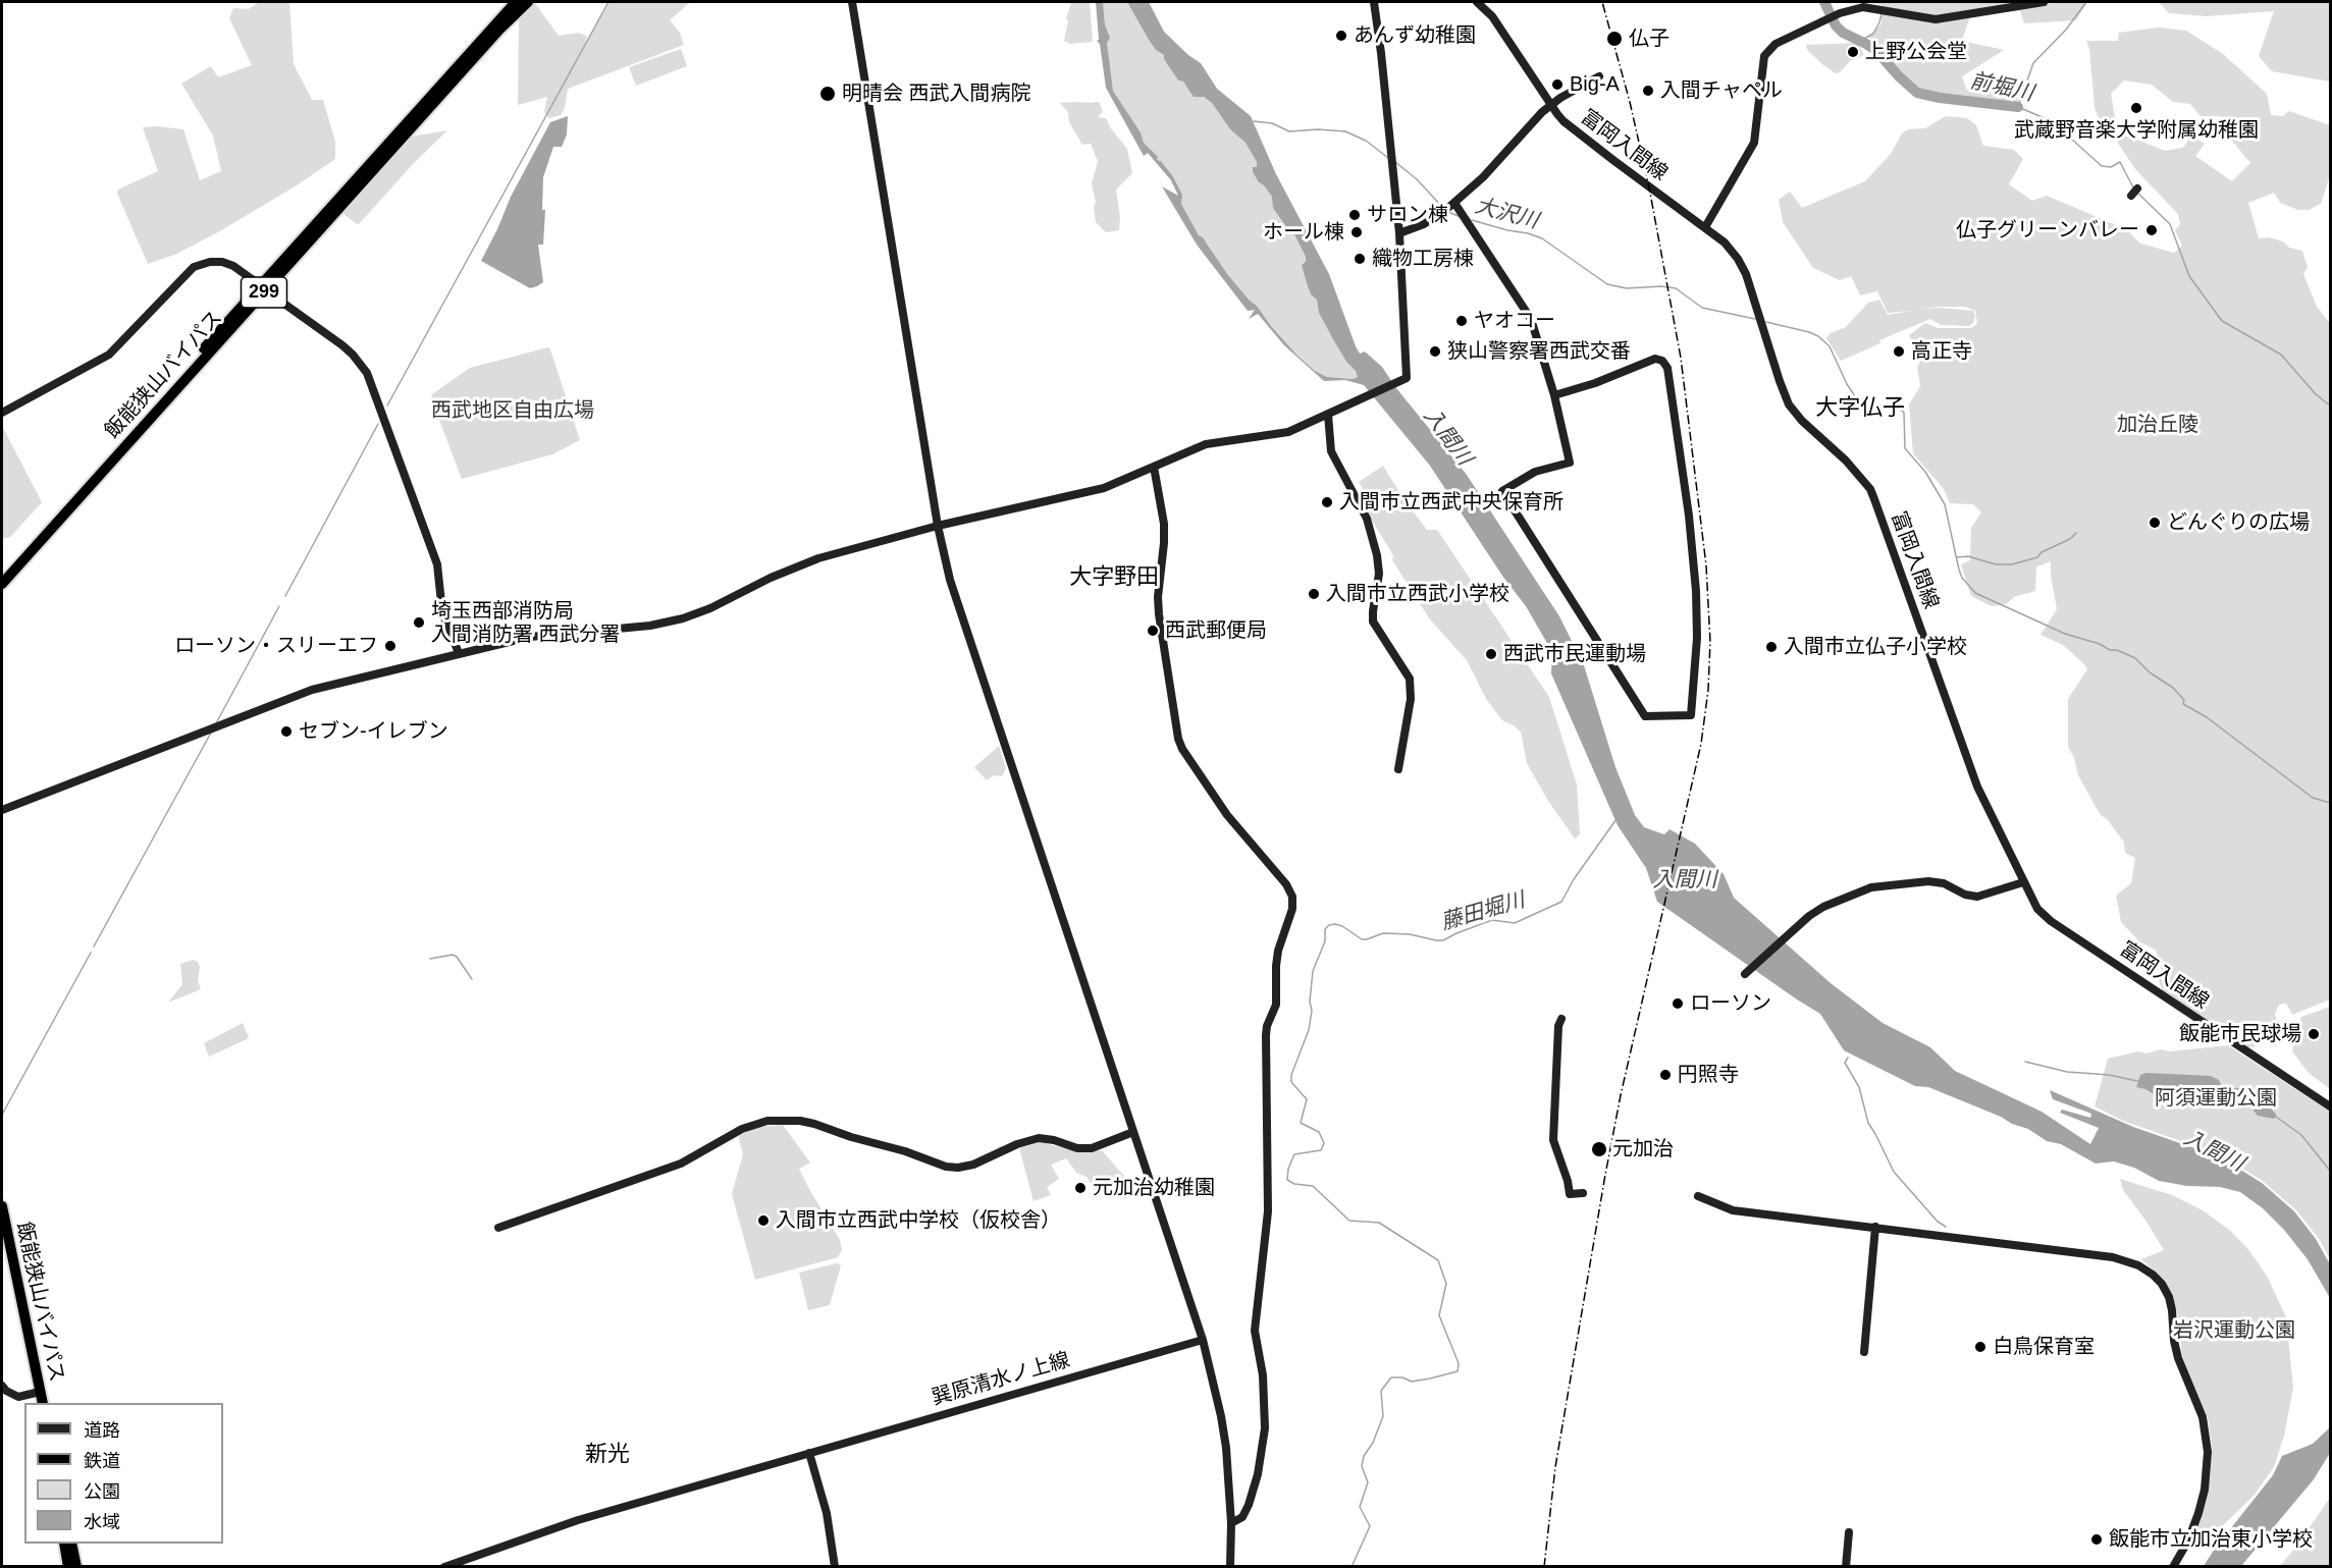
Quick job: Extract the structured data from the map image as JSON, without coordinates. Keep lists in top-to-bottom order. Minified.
{"streets":{"highway":["299","飯能狭山バイパス"],"street":["富岡入間線","巽原清水ノ上線"]},"districts":["大字仏子","大字野田","新光"],"water":["前堀川","大沢川","入間川","藤田堀川"],"parks":["西武地区自由広場","加治丘陵","阿須運動公園","岩沢運動公園"],"places":["あんず幼稚園","仏子","上野公会堂","Big-A","入間チャペル","明晴会 西武入間病院","武蔵野音楽大学附属幼稚園","サロン棟","仏子グリーンバレー","ホール棟","織物工房棟","ヤオコー","狭山警察署西武交番","高正寺","入間市立西武中央保育所","どんぐりの広場","入間市立西武小学校","埼玉西部消防局 入間消防署 西武分署","西武郵便局","ローソン・スリーエフ","入間市立仏子小学校","西武市民運動場","セブン-イレブン","ローソン","飯能市民球場","円照寺","元加治","元加治幼稚園","入間市立西武中学校（仮校舎）","白鳥保育室","飯能市立加治東小学校"],"legend":["道路","鉄道","公園","水域"]}
